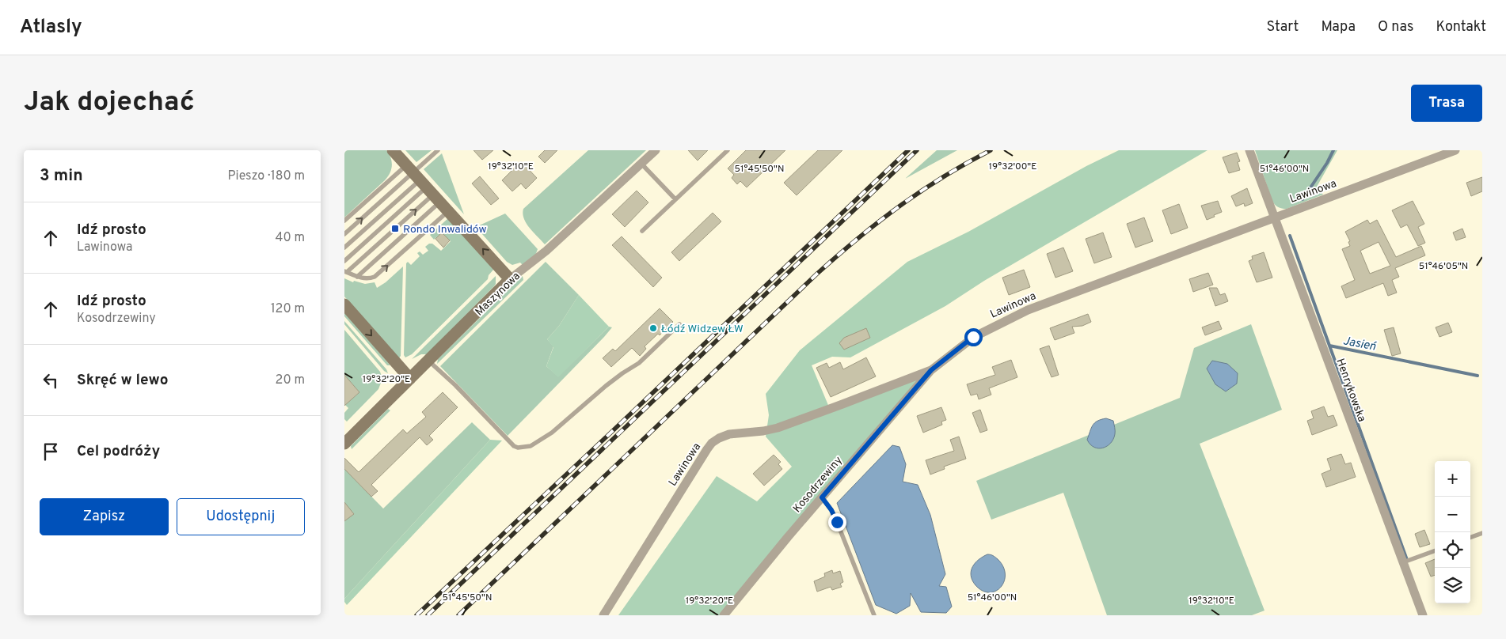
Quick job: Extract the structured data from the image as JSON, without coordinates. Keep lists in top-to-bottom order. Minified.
{"streets":{"street":["Lawinowa","Maszynowa","Henrykowska","Kosodrzewiny"]},"crossings":[["Lawinowa","Henrykowska"],["Lawinowa","Kosodrzewiny"]],"water":["Jasień"],"places":{"transit":["Rondo Inwalidów"],"other":["Łódź Widzew ŁW"]},"page":{"header":"Atlasly","nav":["Start","Mapa","O nas","Kontakt"],"buttons":["Trasa",["Zapisz","Udostępnij"]],"title":"Jak dojechać","heading":["3 min","Pieszo · 180 m"],"list":[["Idź prosto","Lawinowa","40 m"],["Idź prosto","Kosodrzewiny","120 m"],["Skręć w lewo","20 m"],"Cel podróży"],"map_buttons":["+","−"]},"coordinates":["19°32'00\"E","19°32'10\"E","51°45'50\"N","51°46'00\"N","51°46'05\"N","19°32'20\"E"]}
